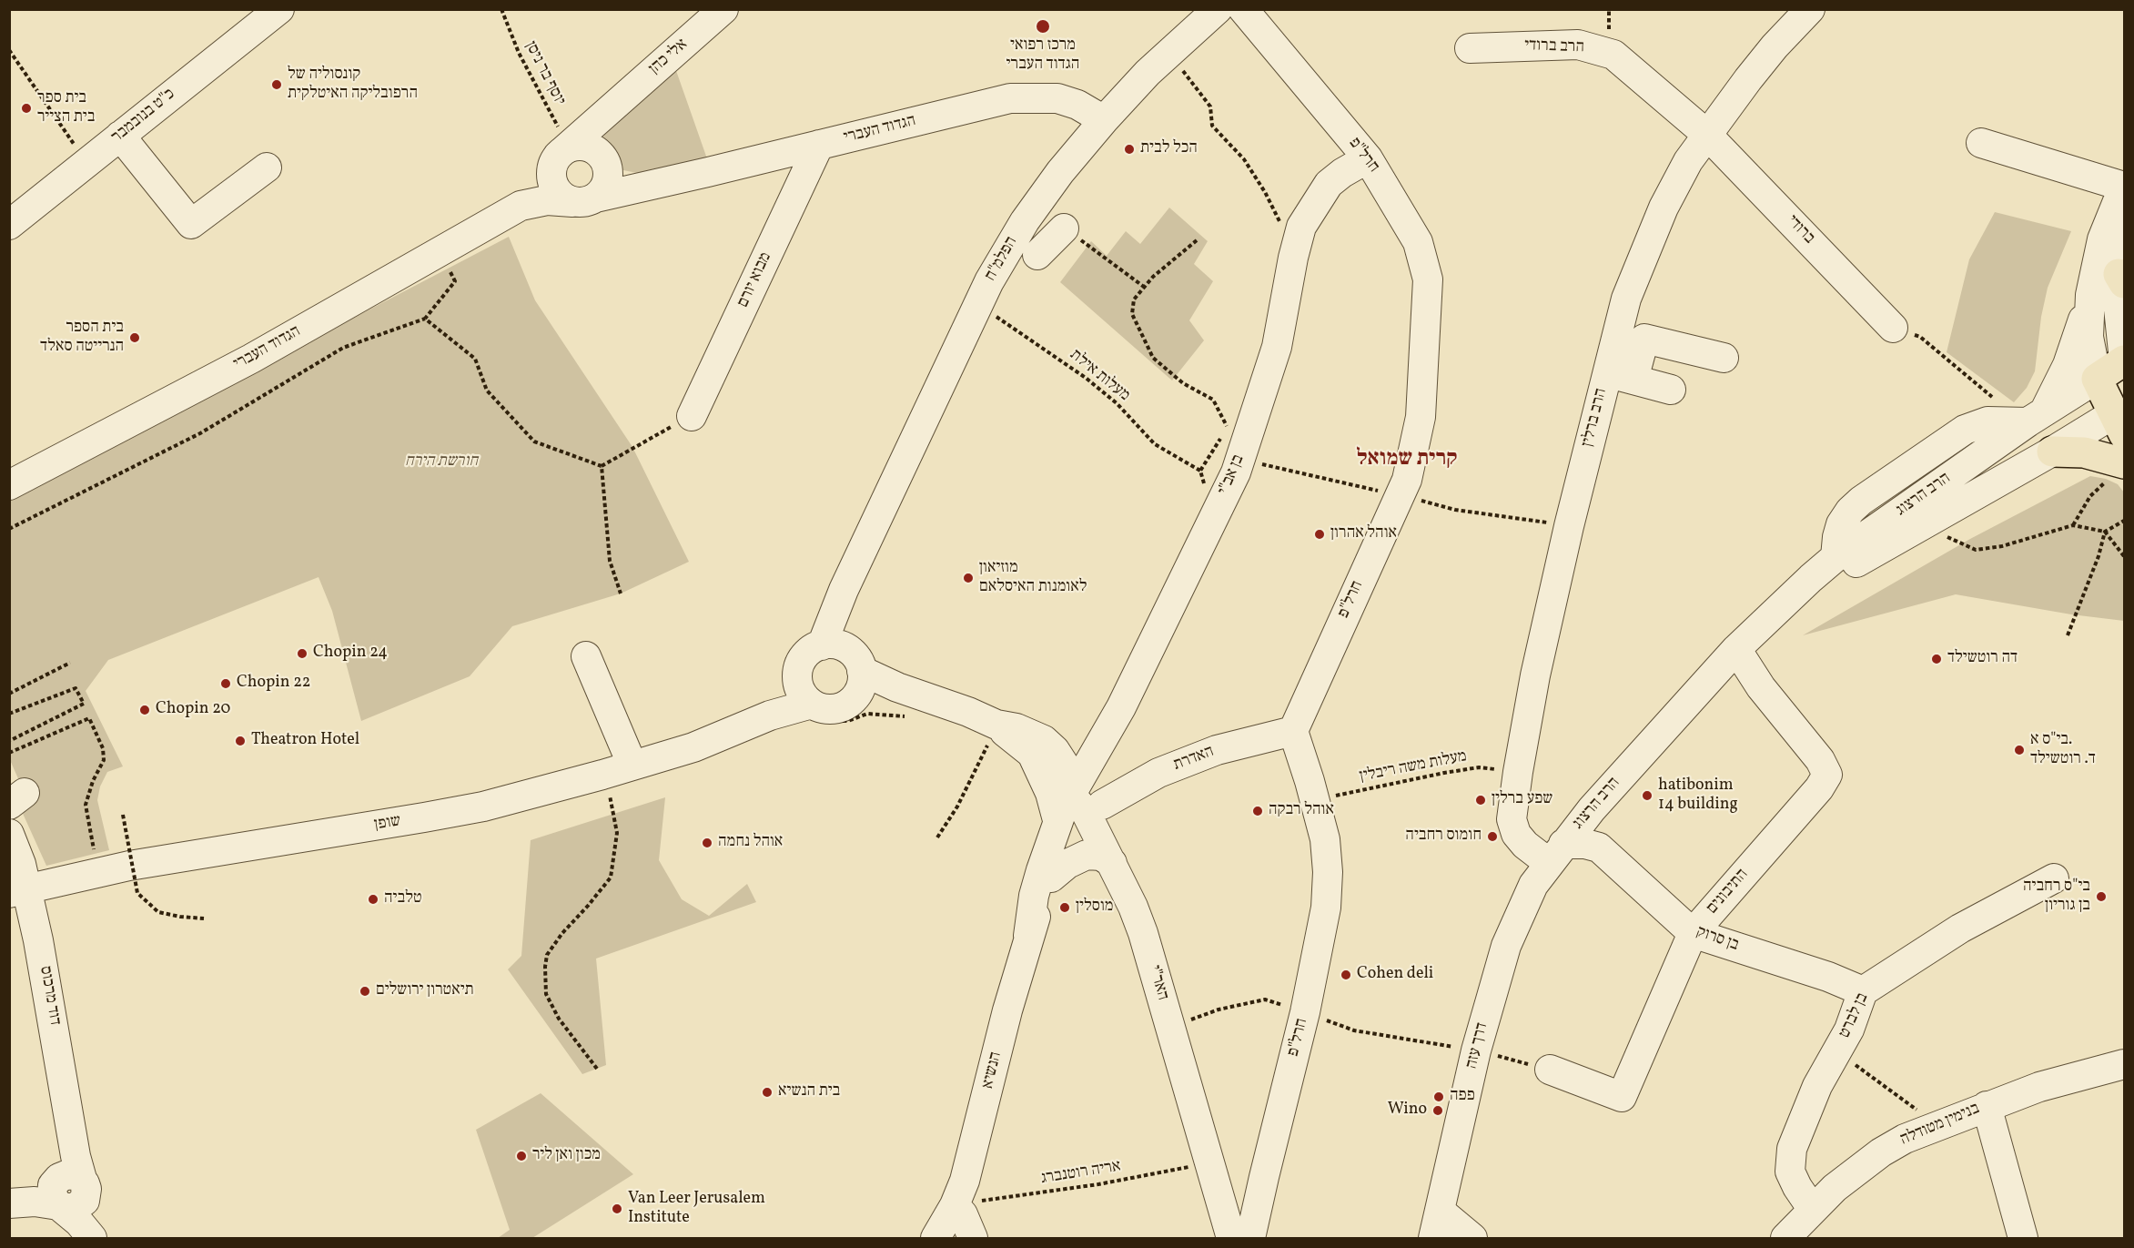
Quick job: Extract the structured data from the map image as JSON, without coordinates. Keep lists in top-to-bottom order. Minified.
{"streets":{"main road":["הרב הרצוג"],"street":["הרב ברודי","אלי כהן","כ\"ט בנובמבר","הגדוד העברי","חרל\"פ","ברודי","הפלמ\"ח","מבוא יורם","הרב ברלין","בן אב\"י","האדרת","שופן","התיבונים","בן סרוק","האר\"י","דוד מרכוס","בן לברט","דרך עזה","הנשיא","בנימין מטודלה"],"path":["יוסף בר ניסן","מעלות אילת","מעלות משה ריבלין","אריה רוטנברג"]},"crossings":[["הרב ברודי","ברודי"],["הרב ברודי","הרב ברלין"],["אלי כהן","יוסף בר ניסן"],["אלי כהן","הגדוד העברי"],["יוסף בר ניסן","הגדוד העברי"],["הגדוד העברי","הפלמ\"ח"],["הגדוד העברי","מבוא יורם"],["חרל\"פ","בן אב\"י"],["חרל\"פ","האדרת"],["חרל\"פ","מעלות משה ריבלין"],["ברודי","הרב ברלין"],["הפלמ\"ח","מעלות אילת"],["הפלמ\"ח","שופן"],["הרב ברלין","הרב הרצוג"],["הרב ברלין","מעלות משה ריבלין"],["הרב ברלין","דרך עזה"],["בן אב\"י","האר\"י"],["בן אב\"י","הנשיא"],["הרב הרצוג","התיבונים"],["הרב הרצוג","דרך עזה"],["שופן","דוד מרכוס"],["התיבונים","בן סרוק"],["בן סרוק","בן לברט"],["האר\"י","הנשיא"],["האר\"י","אריה רוטנברג"],["בן לברט","בנימין מטודלה"],["הנשיא","אריה רוטנברג"]],"districts":["קרית שמואל"],"parks":["חורשת הירח"],"places":["מרכז רפואי הגדוד העברי","קונסוליה של הרפובליקה האיטלקית","בית ספר בית הצייר","הכל לבית","בית הספר הנרייטה סאלד","אוהל אהרון","מוזיאון לאומנות האיסלאם","Chopin 24","דה רוטשילד","Chopin 22","Chopin 20","Theatron Hotel","בי\"ס א. ד. רוטשילד","hatibonim 14 building","שפע ברלין","אוהל רבקה","חומוס רחביה","אוהל נחמה","בי\"ס רחביה בן גוריון","טלביה","מוסלין","Cohen deli","תיאטרון ירושלים","בית הנשיא","פפה","Wino","מכון ואן ליר","Van Leer Jerusalem Institute"]}
